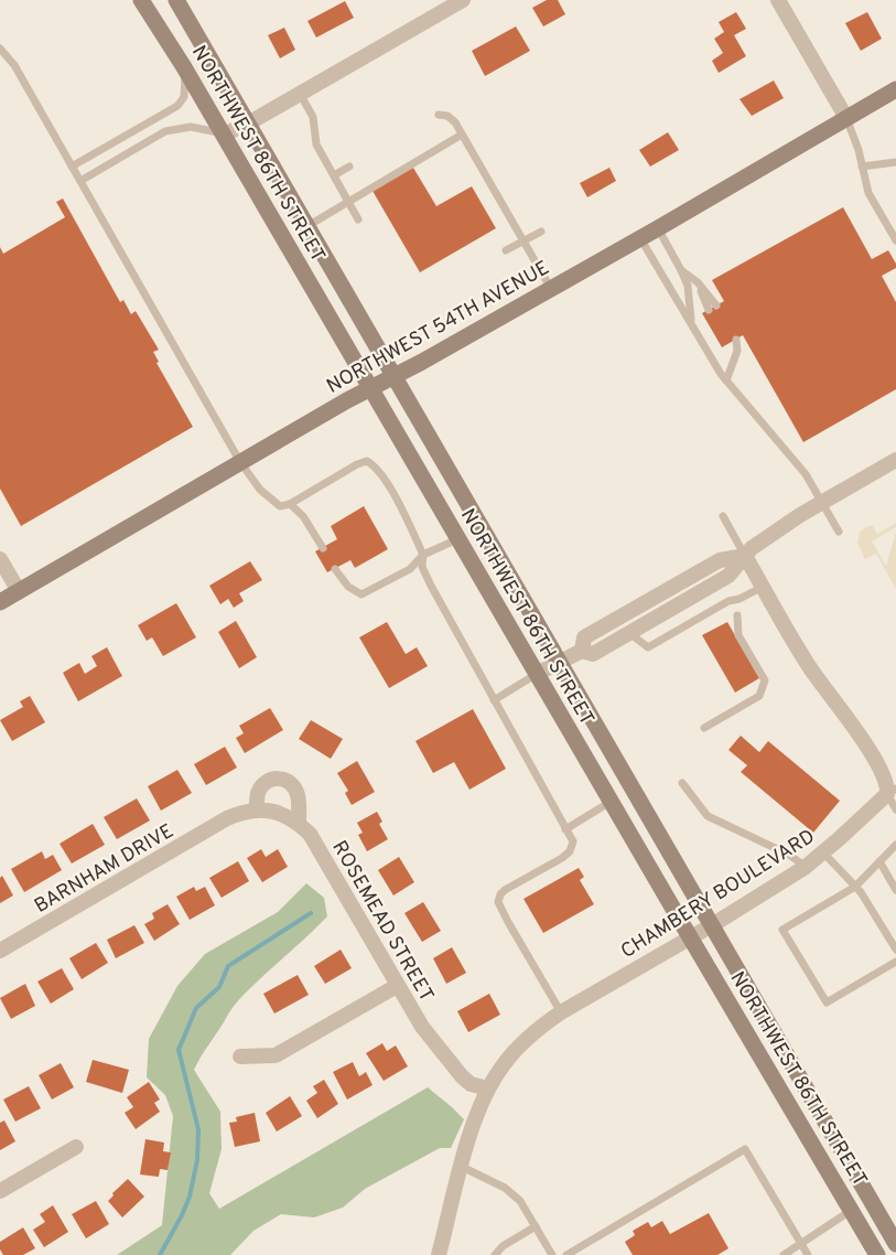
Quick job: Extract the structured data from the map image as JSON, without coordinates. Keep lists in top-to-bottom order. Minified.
{"streets":{"main road":["NORTHWEST 86TH STREET","NORTHWEST 54TH AVENUE"],"street":["BARNHAM DRIVE","CHAMBERY BOULEVARD","ROSEMEAD STREET"]},"crossings":[["NORTHWEST 86TH STREET","NORTHWEST 54TH AVENUE"],["NORTHWEST 86TH STREET","CHAMBERY BOULEVARD"],["BARNHAM DRIVE","ROSEMEAD STREET"],["CHAMBERY BOULEVARD","ROSEMEAD STREET"]]}
